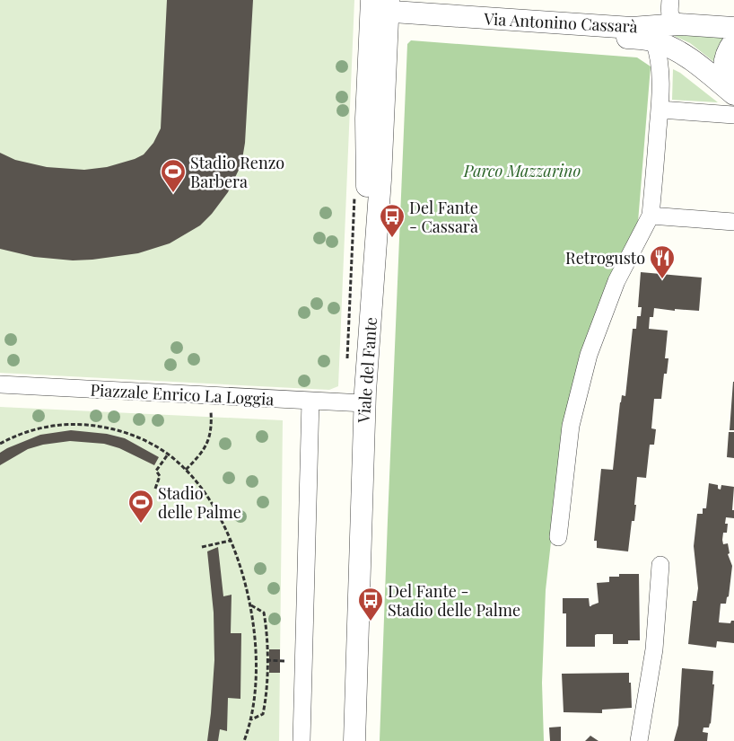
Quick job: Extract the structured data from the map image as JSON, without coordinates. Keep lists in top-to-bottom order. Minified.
{"streets":{"street":["Via Antonino Cassarà","Viale del Fante","Piazzale Enrico La Loggia"]},"crossings":[["Via Antonino Cassarà","Viale del Fante"],["Viale del Fante","Piazzale Enrico La Loggia"]],"parks":["Parco Mazzarino"],"places":{"sports":["Stadio Renzo Barbera","Stadio delle Palme"],"bus stop":["Del Fante - Cassarà","Del Fante - Stadio delle Palme"],"restaurant":["Retrogusto"]}}
